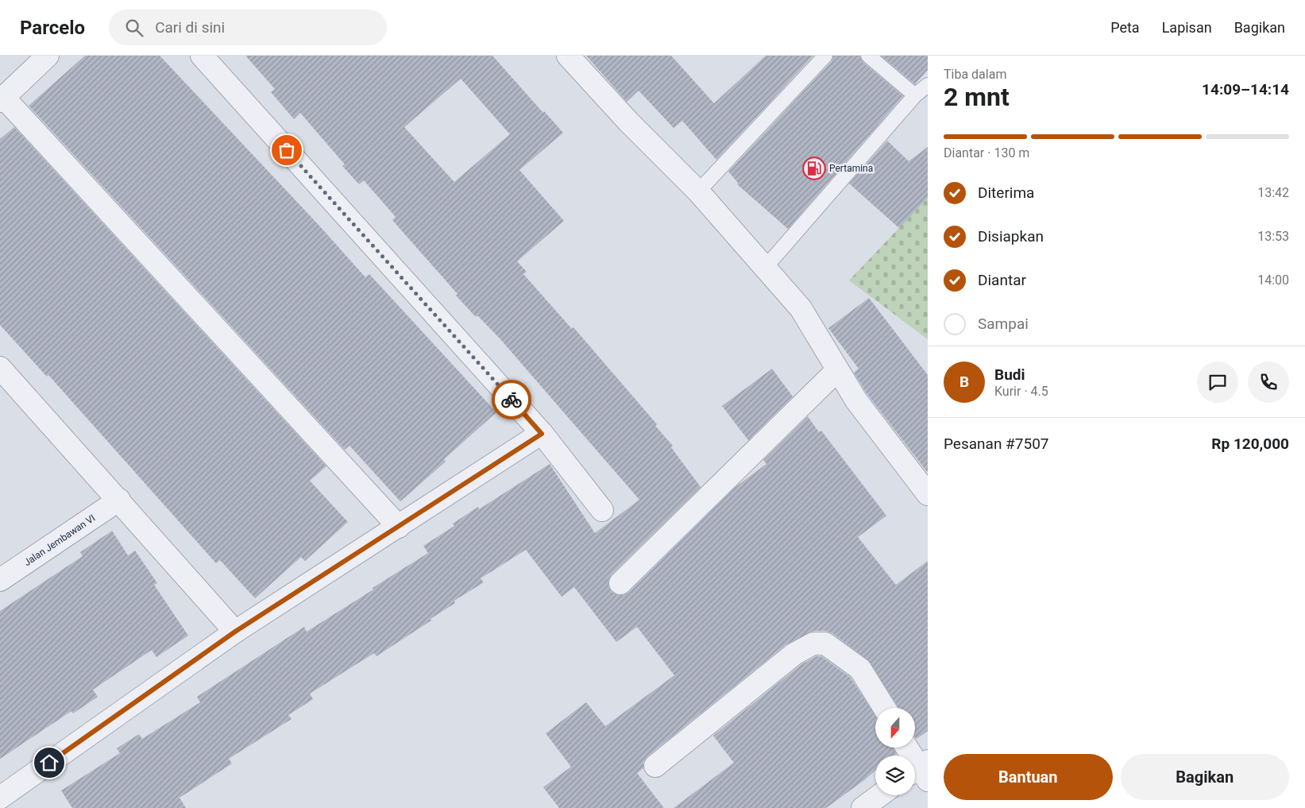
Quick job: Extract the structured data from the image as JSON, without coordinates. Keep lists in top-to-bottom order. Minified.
{"streets":{"street":["Jalan Jembawan VI"]},"places":{"fuel station":["Pertamina"]},"north":"bottom","page":{"header":"Parcelo","search":"Cari di sini","nav":["Peta","Lapisan","Bagikan"],"heading":["2 mnt","Tiba dalam","14:09–14:14"],"panel":["Budi","Kurir · 4.5","Pesanan #7507","Rp 120,000"],"bar":"Diantar · 130 m","list":[["Diterima","13:42"],["Disiapkan","13:53"],["Diantar","14:00"],"Sampai"],"round":"B","buttons":["Bantuan","Bagikan"]}}
